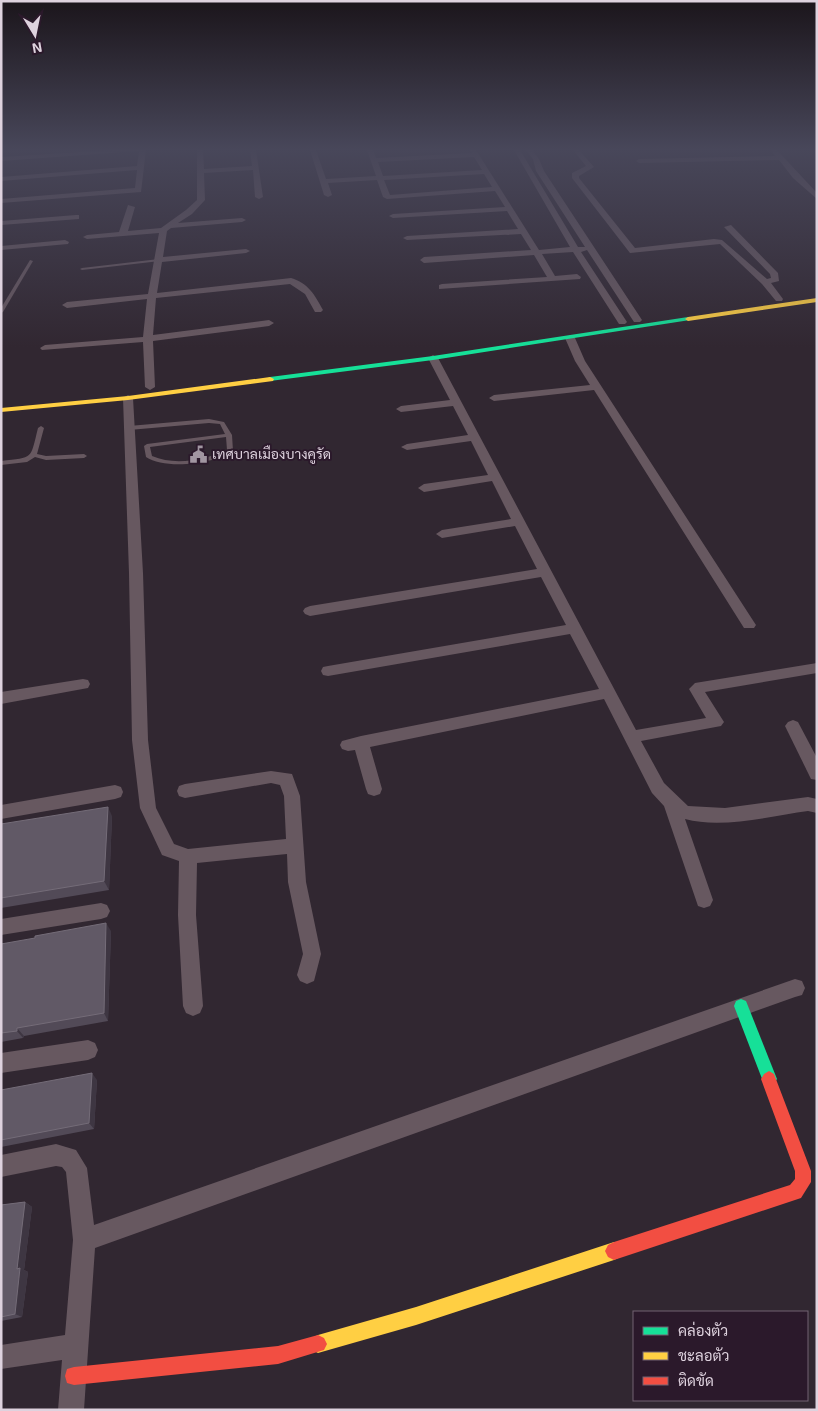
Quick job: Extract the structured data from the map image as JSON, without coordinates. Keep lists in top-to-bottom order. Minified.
{"places":{"public building":["เทศบาลเมืองบางคูรัด"]},"legend":["คล่องตัว","ชะลอตัว","ติดขัด"],"north":"bottom"}
